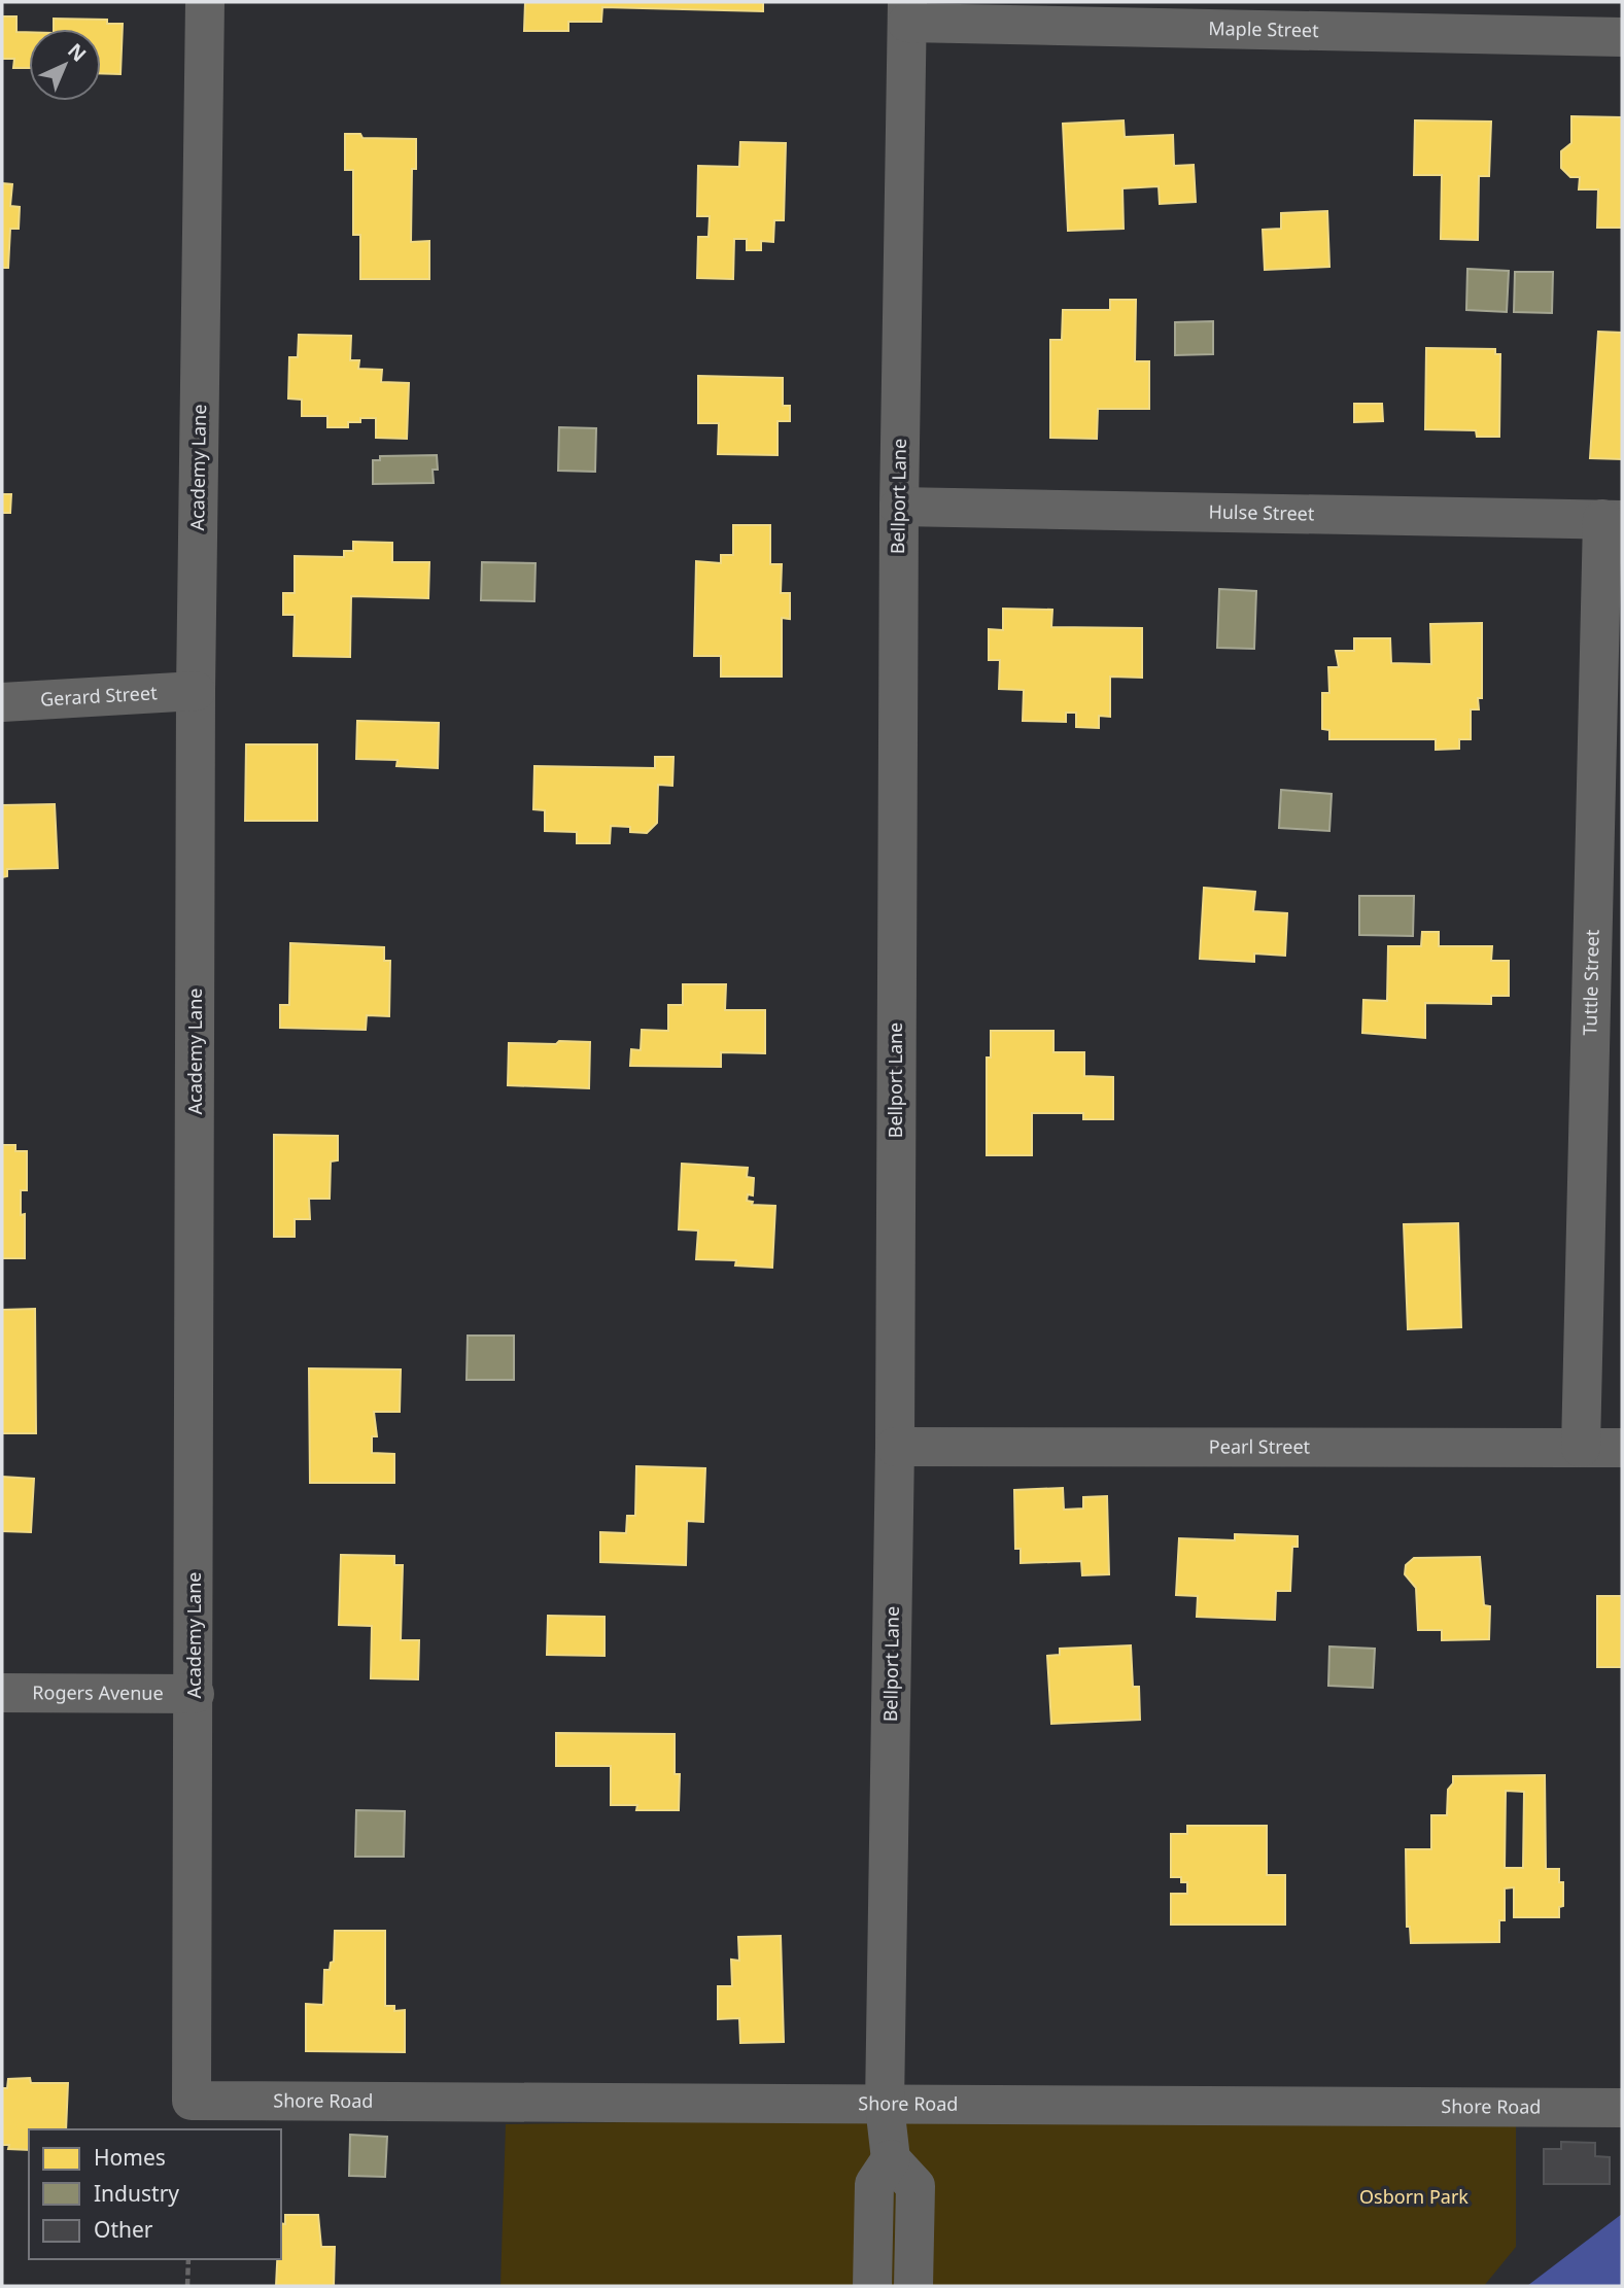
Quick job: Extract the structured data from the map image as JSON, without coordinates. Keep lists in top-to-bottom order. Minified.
{"streets":{"street":["Maple Street","Academy Lane","Bellport Lane","Hulse Street","Gerard Street","Tuttle Street","Pearl Street","Rogers Avenue","Shore Road"]},"crossings":[["Maple Street","Bellport Lane"],["Academy Lane","Gerard Street"],["Academy Lane","Rogers Avenue"],["Academy Lane","Shore Road"],["Bellport Lane","Hulse Street"],["Bellport Lane","Pearl Street"],["Bellport Lane","Shore Road"],["Hulse Street","Tuttle Street"],["Tuttle Street","Pearl Street"]],"parks":["Osborn Park"],"legend":["Homes","Industry","Other"],"north":"top right"}
